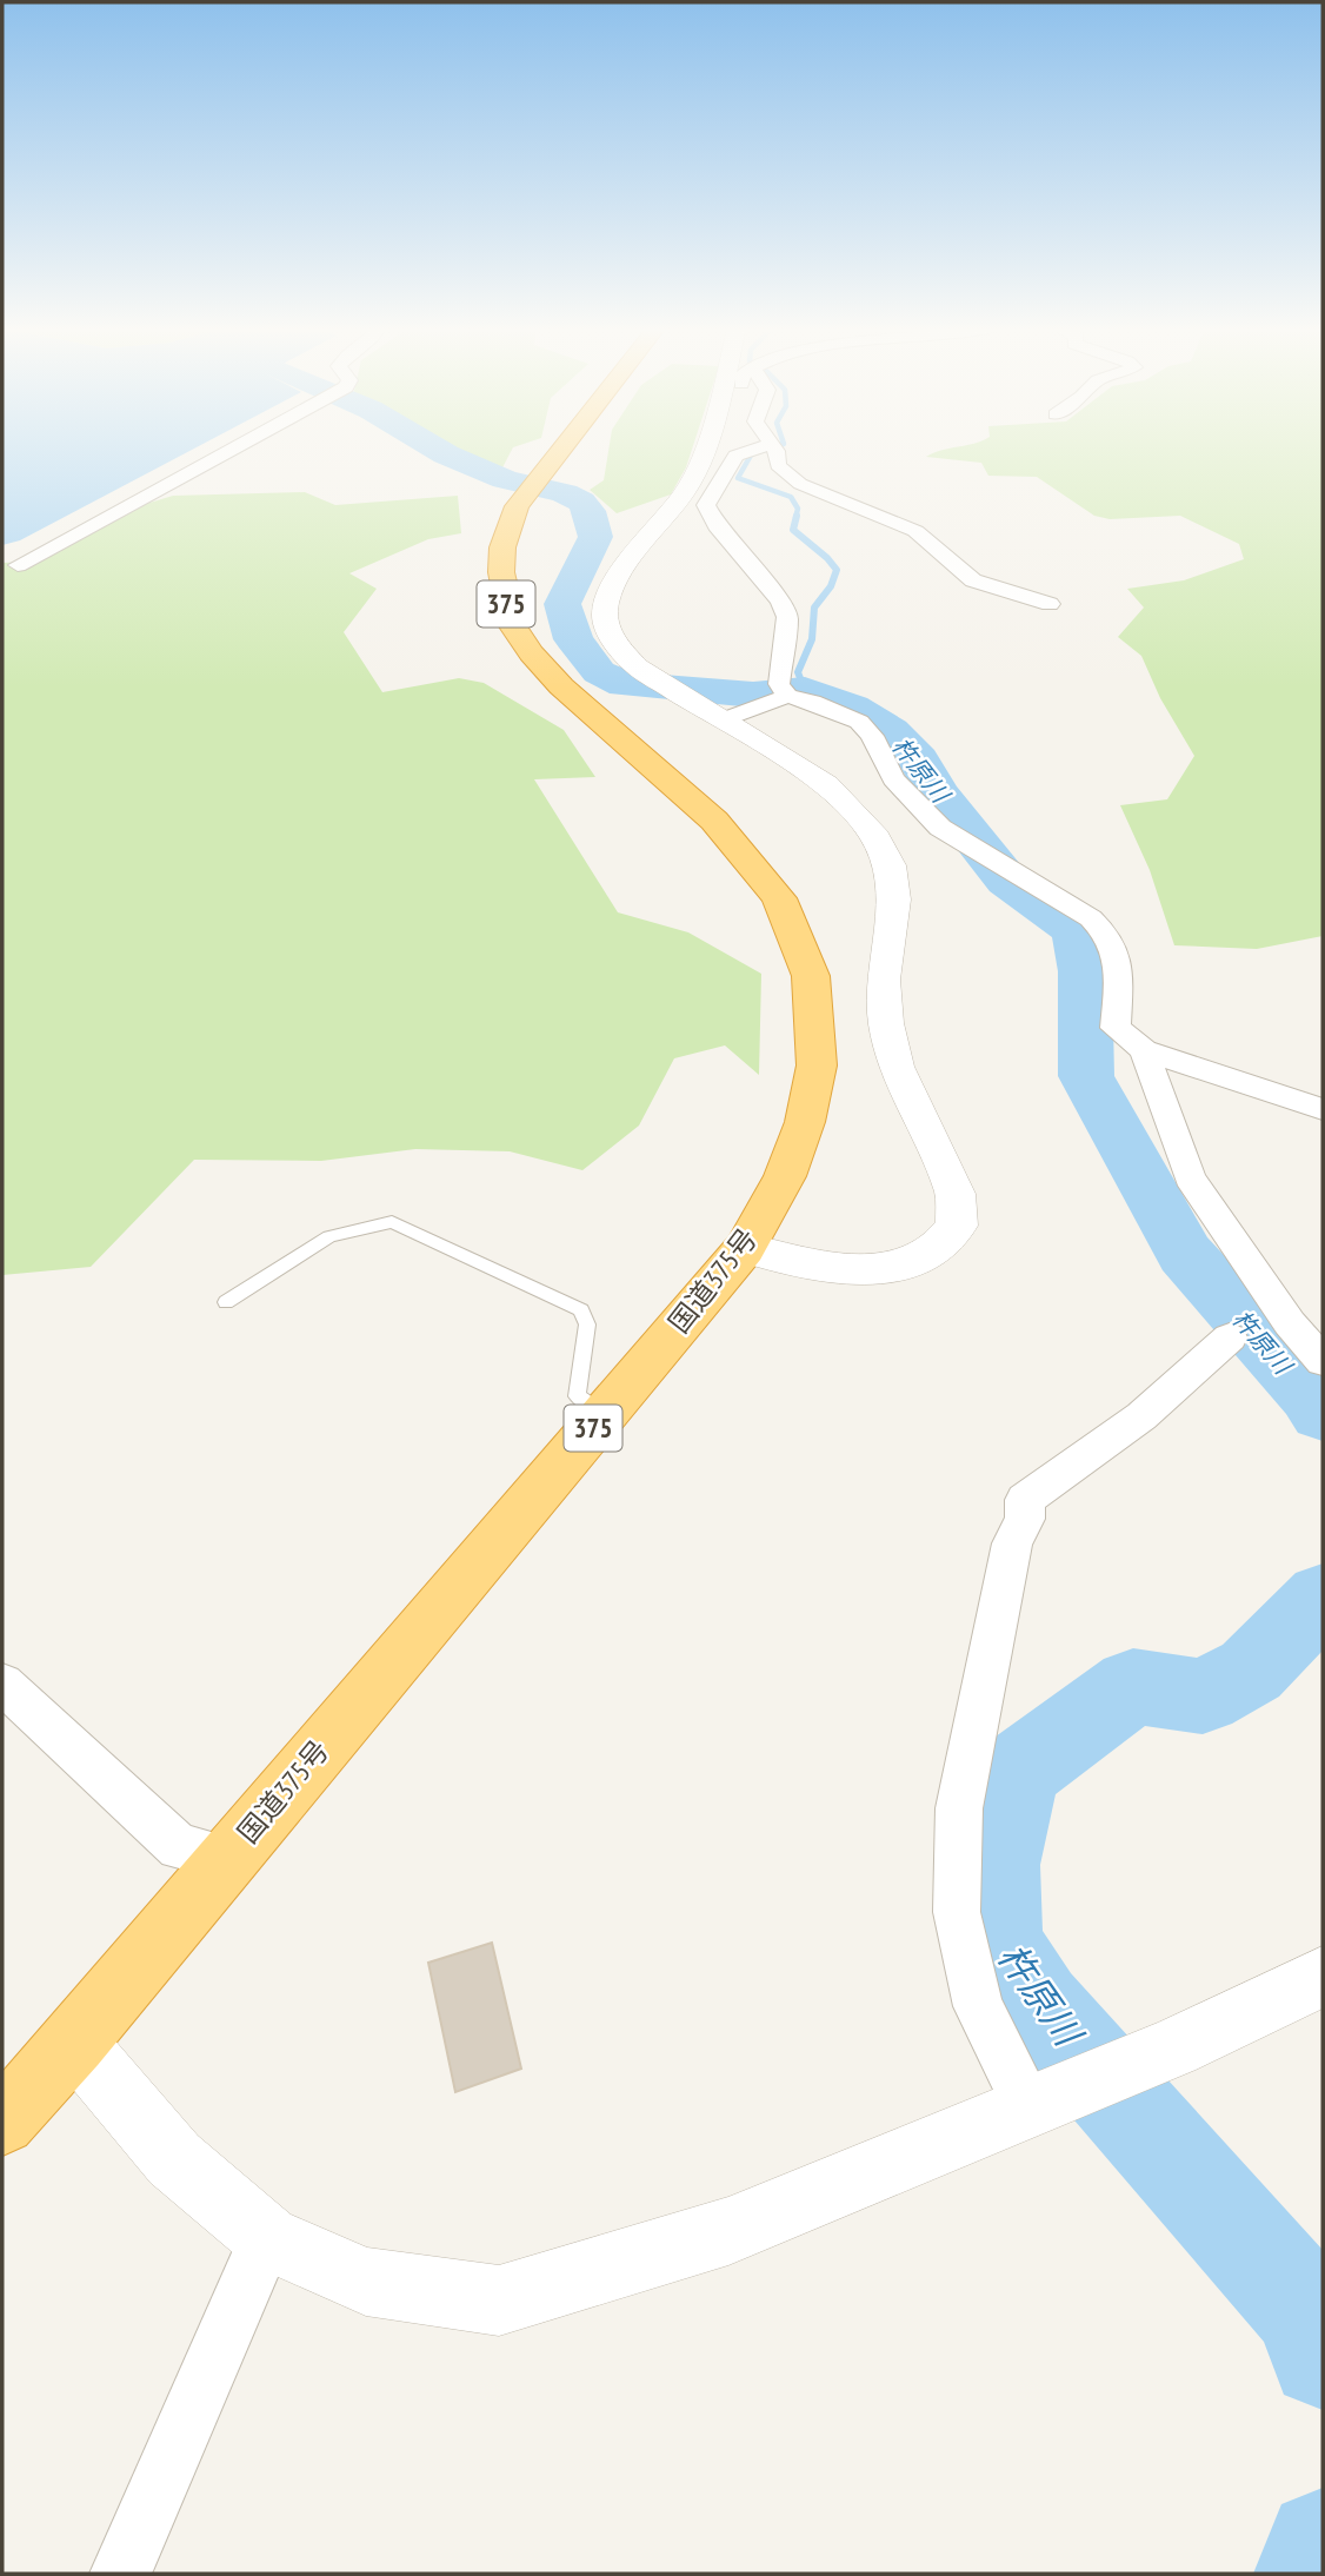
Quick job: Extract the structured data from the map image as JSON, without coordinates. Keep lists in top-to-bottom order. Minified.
{"streets":{"highway":["375","国道375号"]},"water":["杵原川"]}
